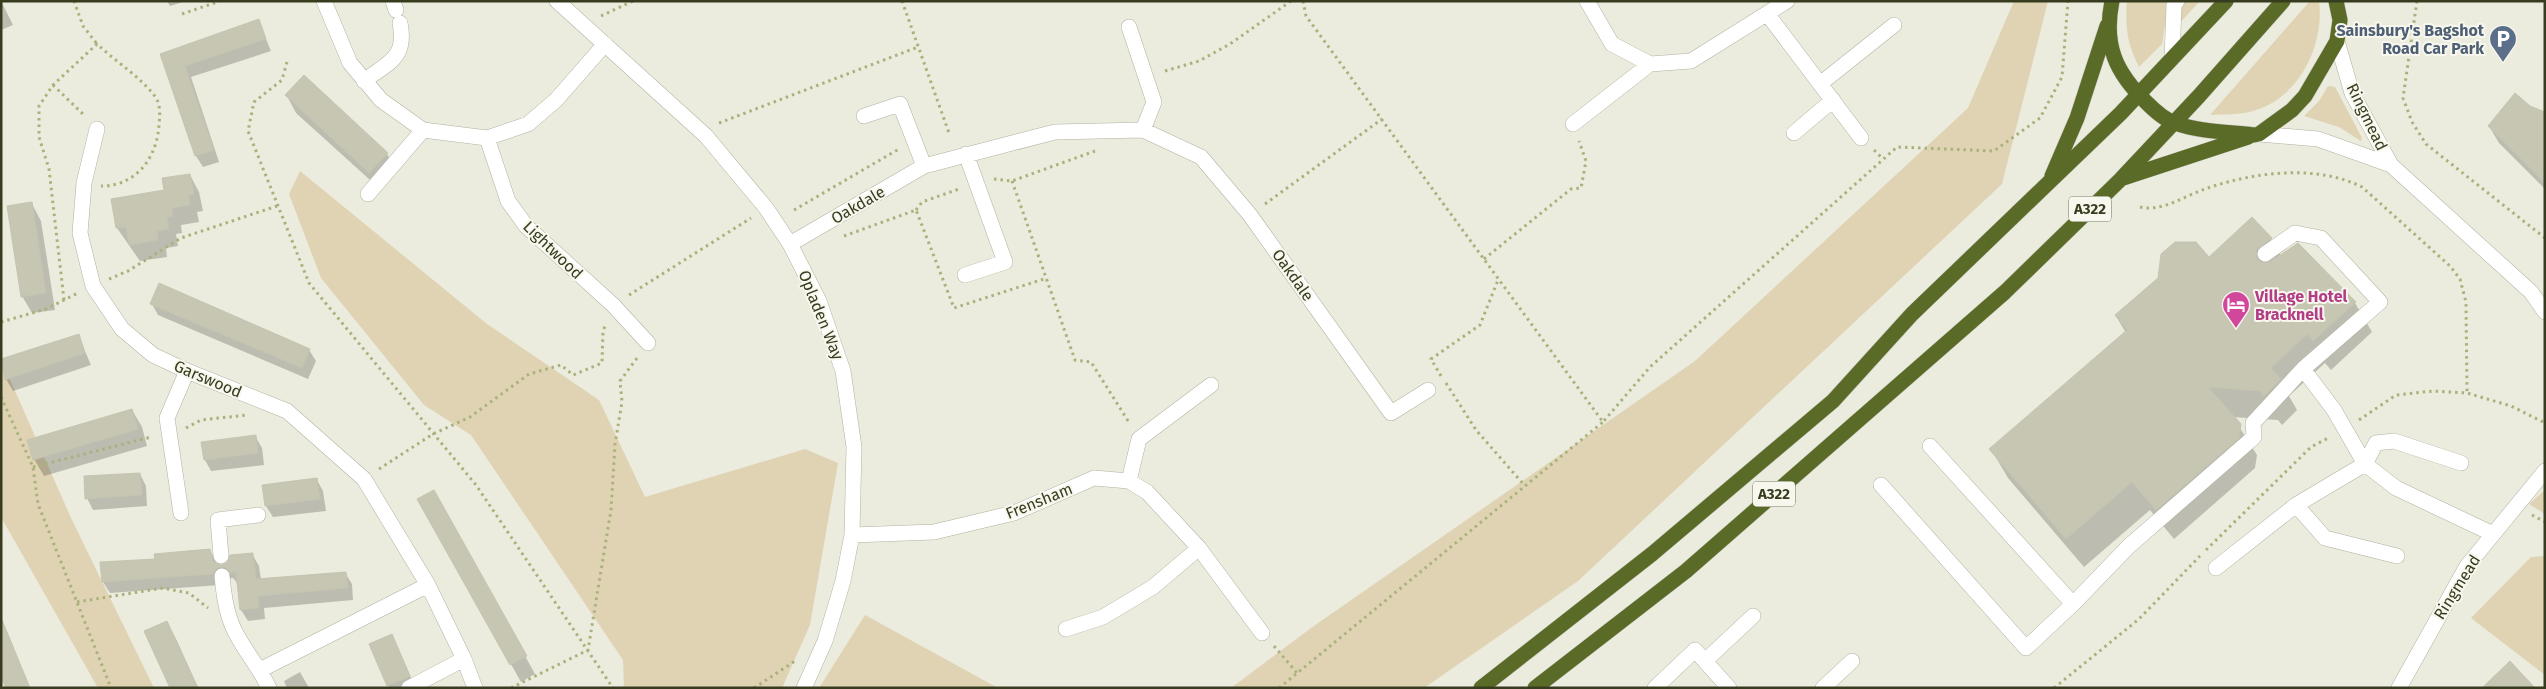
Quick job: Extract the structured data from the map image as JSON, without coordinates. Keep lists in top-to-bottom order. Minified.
{"streets":{"highway":["A322"],"street":["Ringmead","Oakdale","Lightwood","Opladen Way","Garswood","Frensham"]},"crossings":[["Ringmead","A322"],["Oakdale","Opladen Way"],["Opladen Way","Frensham"]],"places":{"parking":["Sainsbury's Bagshot Road Car Park"],"hotel":["Village Hotel Bracknell"]}}
